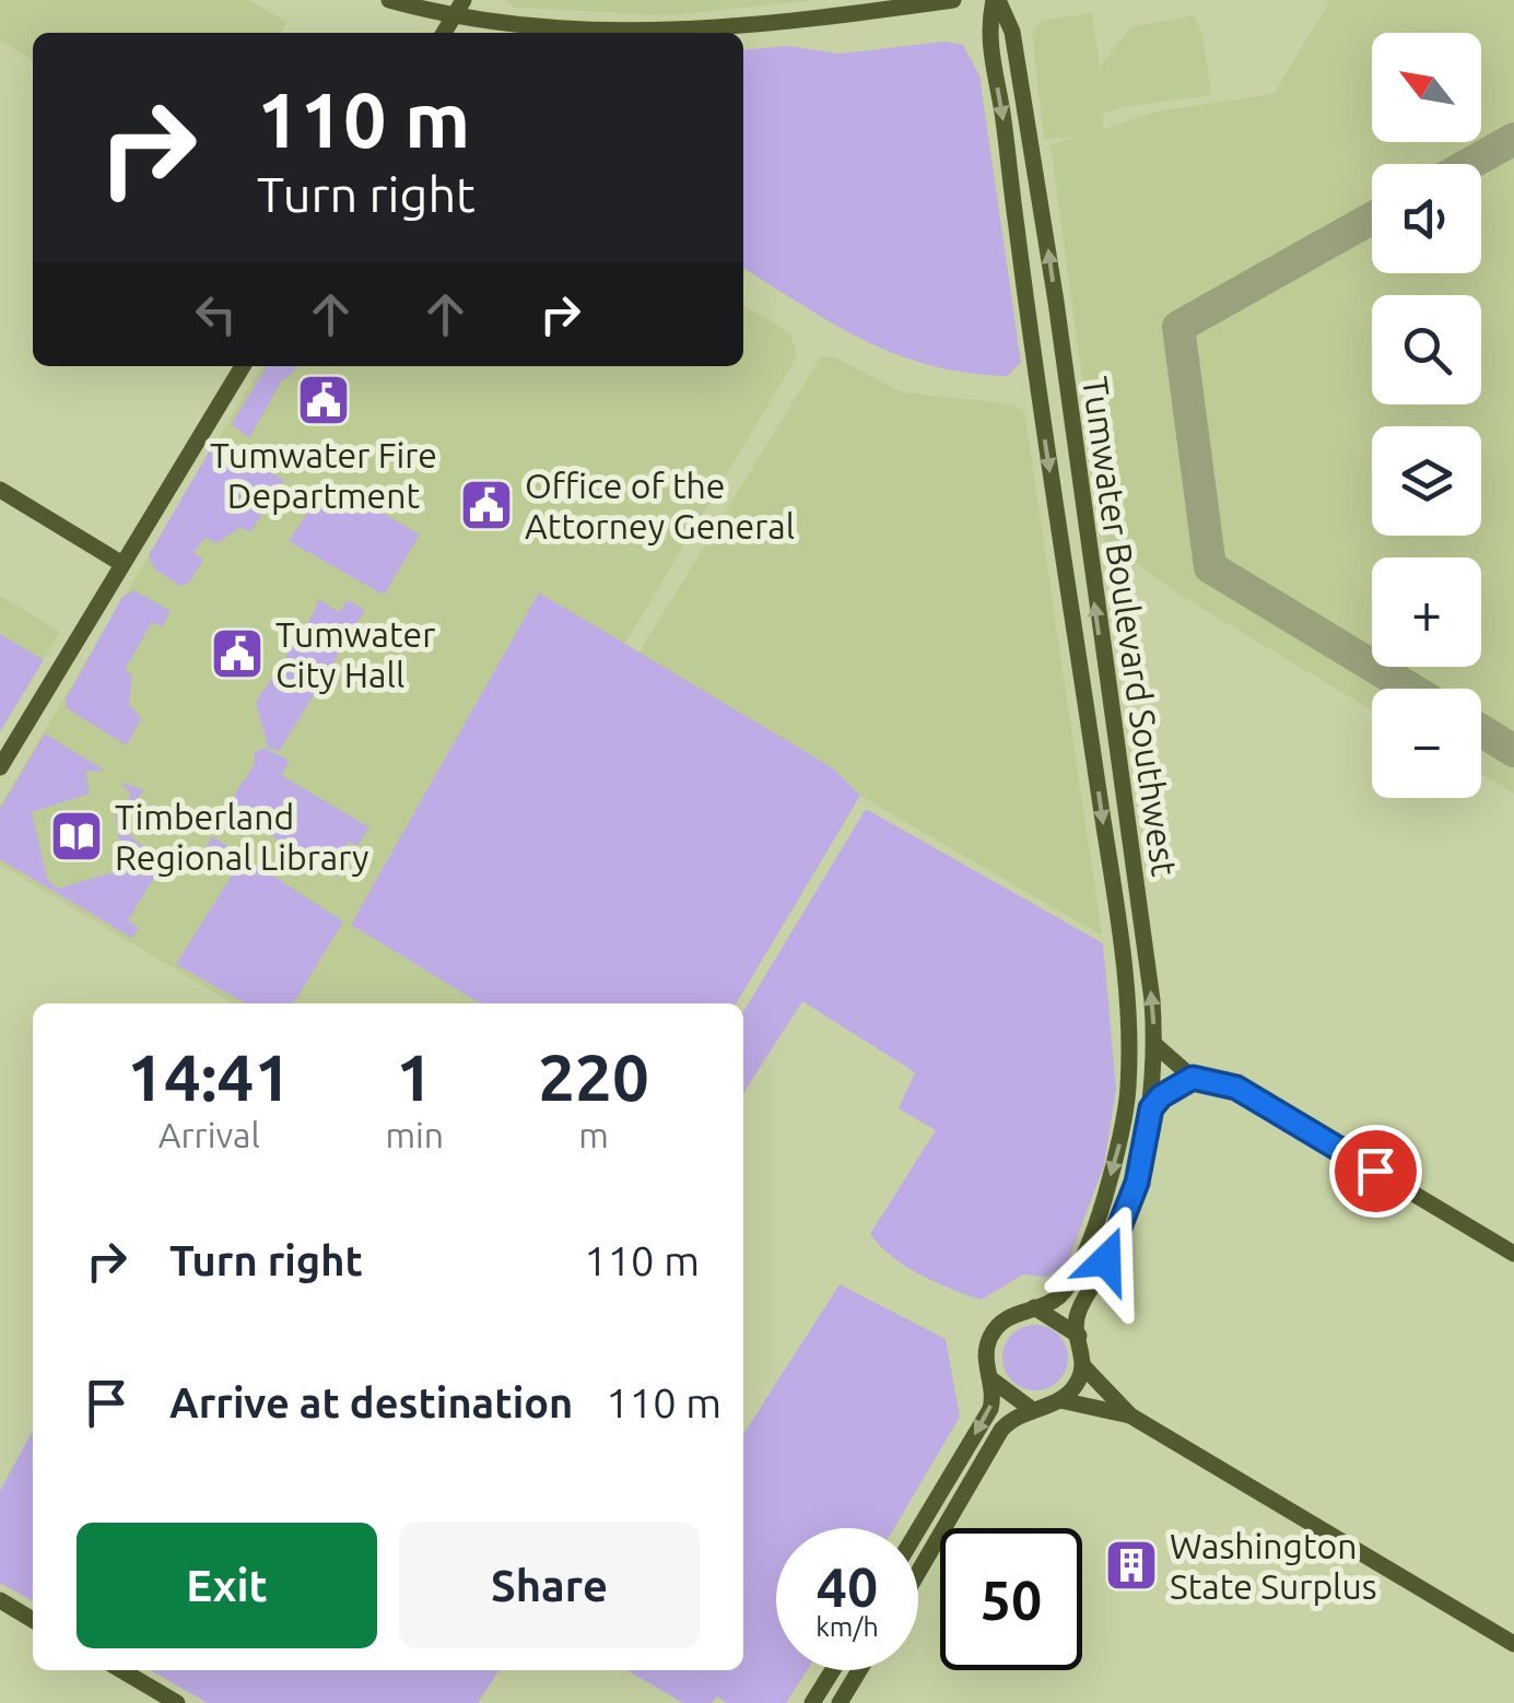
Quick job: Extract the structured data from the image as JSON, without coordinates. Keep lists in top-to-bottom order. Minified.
{"streets":{"main road":["Tumwater Boulevard Southwest"]},"places":{"public building":["Tumwater Fire Department","Office of the Attorney General","Tumwater City Hall"],"library":["Timberland Regional Library"],"building":["Washington State Surplus"]},"north":"top left","page":{"map_buttons":["+","−"],"turn":["110 m","Turn right"],"eta":["14:41","Arrival","1","min","220","m"],"list":[{"name":"Turn right","value":"110 m"},{"name":"Arrive at destination","value":"110 m"}],"buttons":["Exit","Share"],"speed":"40 km/h","limit":"50"}}
